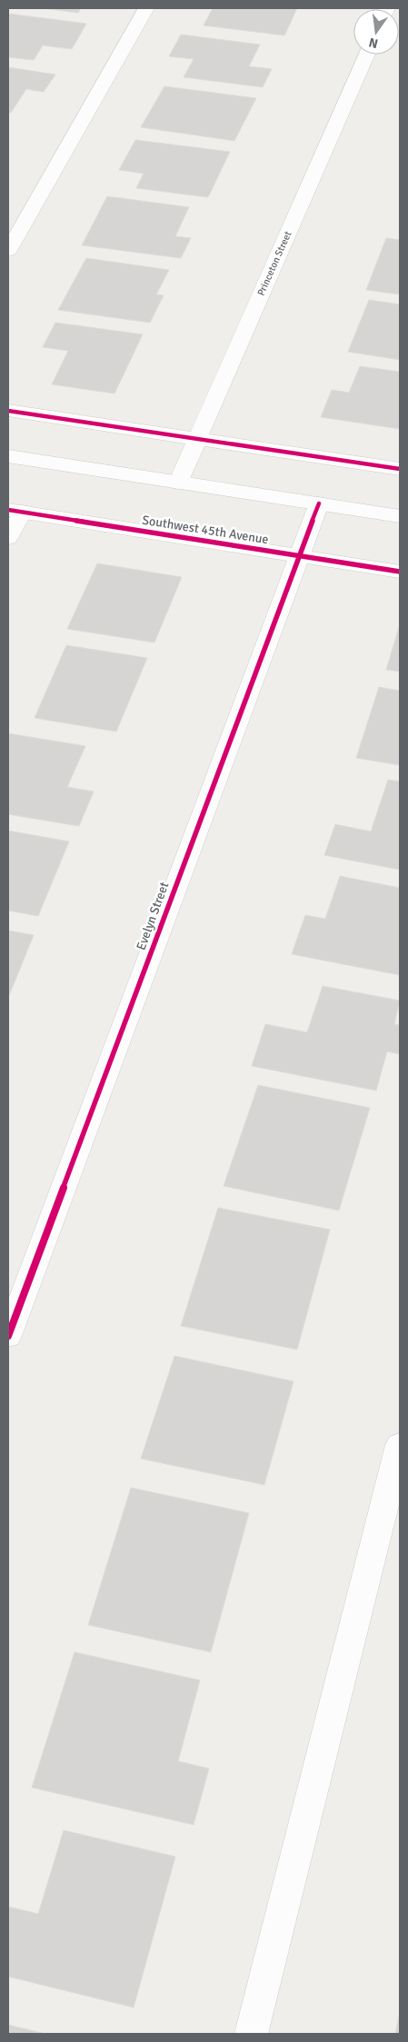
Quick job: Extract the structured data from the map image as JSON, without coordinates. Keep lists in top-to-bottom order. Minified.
{"streets":{"street":["Princeton Street","Southwest 45th Avenue","Evelyn Street"]},"crossings":[["Southwest 45th Avenue","Evelyn Street"]],"north":"bottom"}
